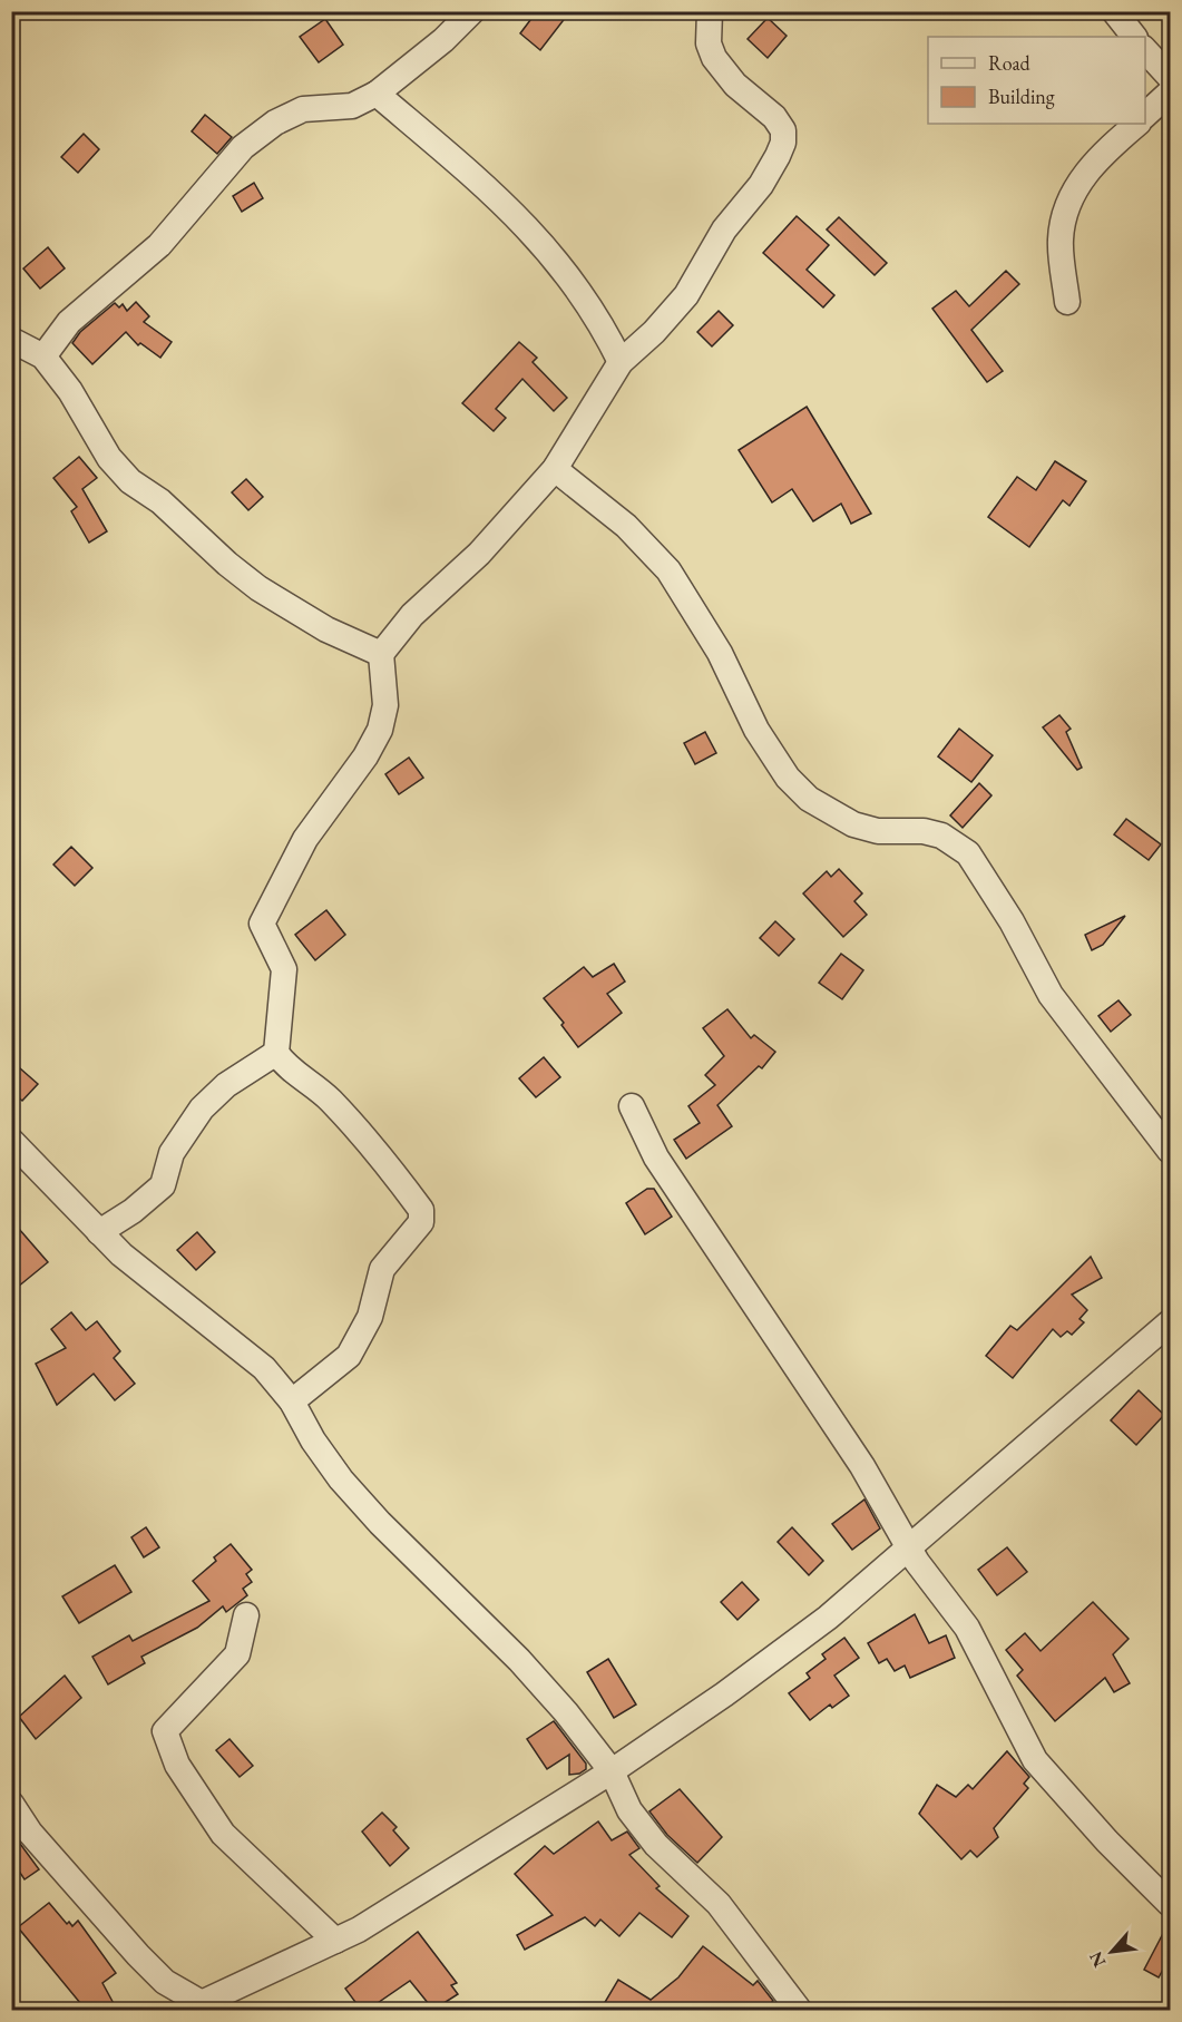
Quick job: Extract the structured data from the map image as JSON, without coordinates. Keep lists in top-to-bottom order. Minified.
{"legend":["Road","Building"],"north":"bottom left"}
